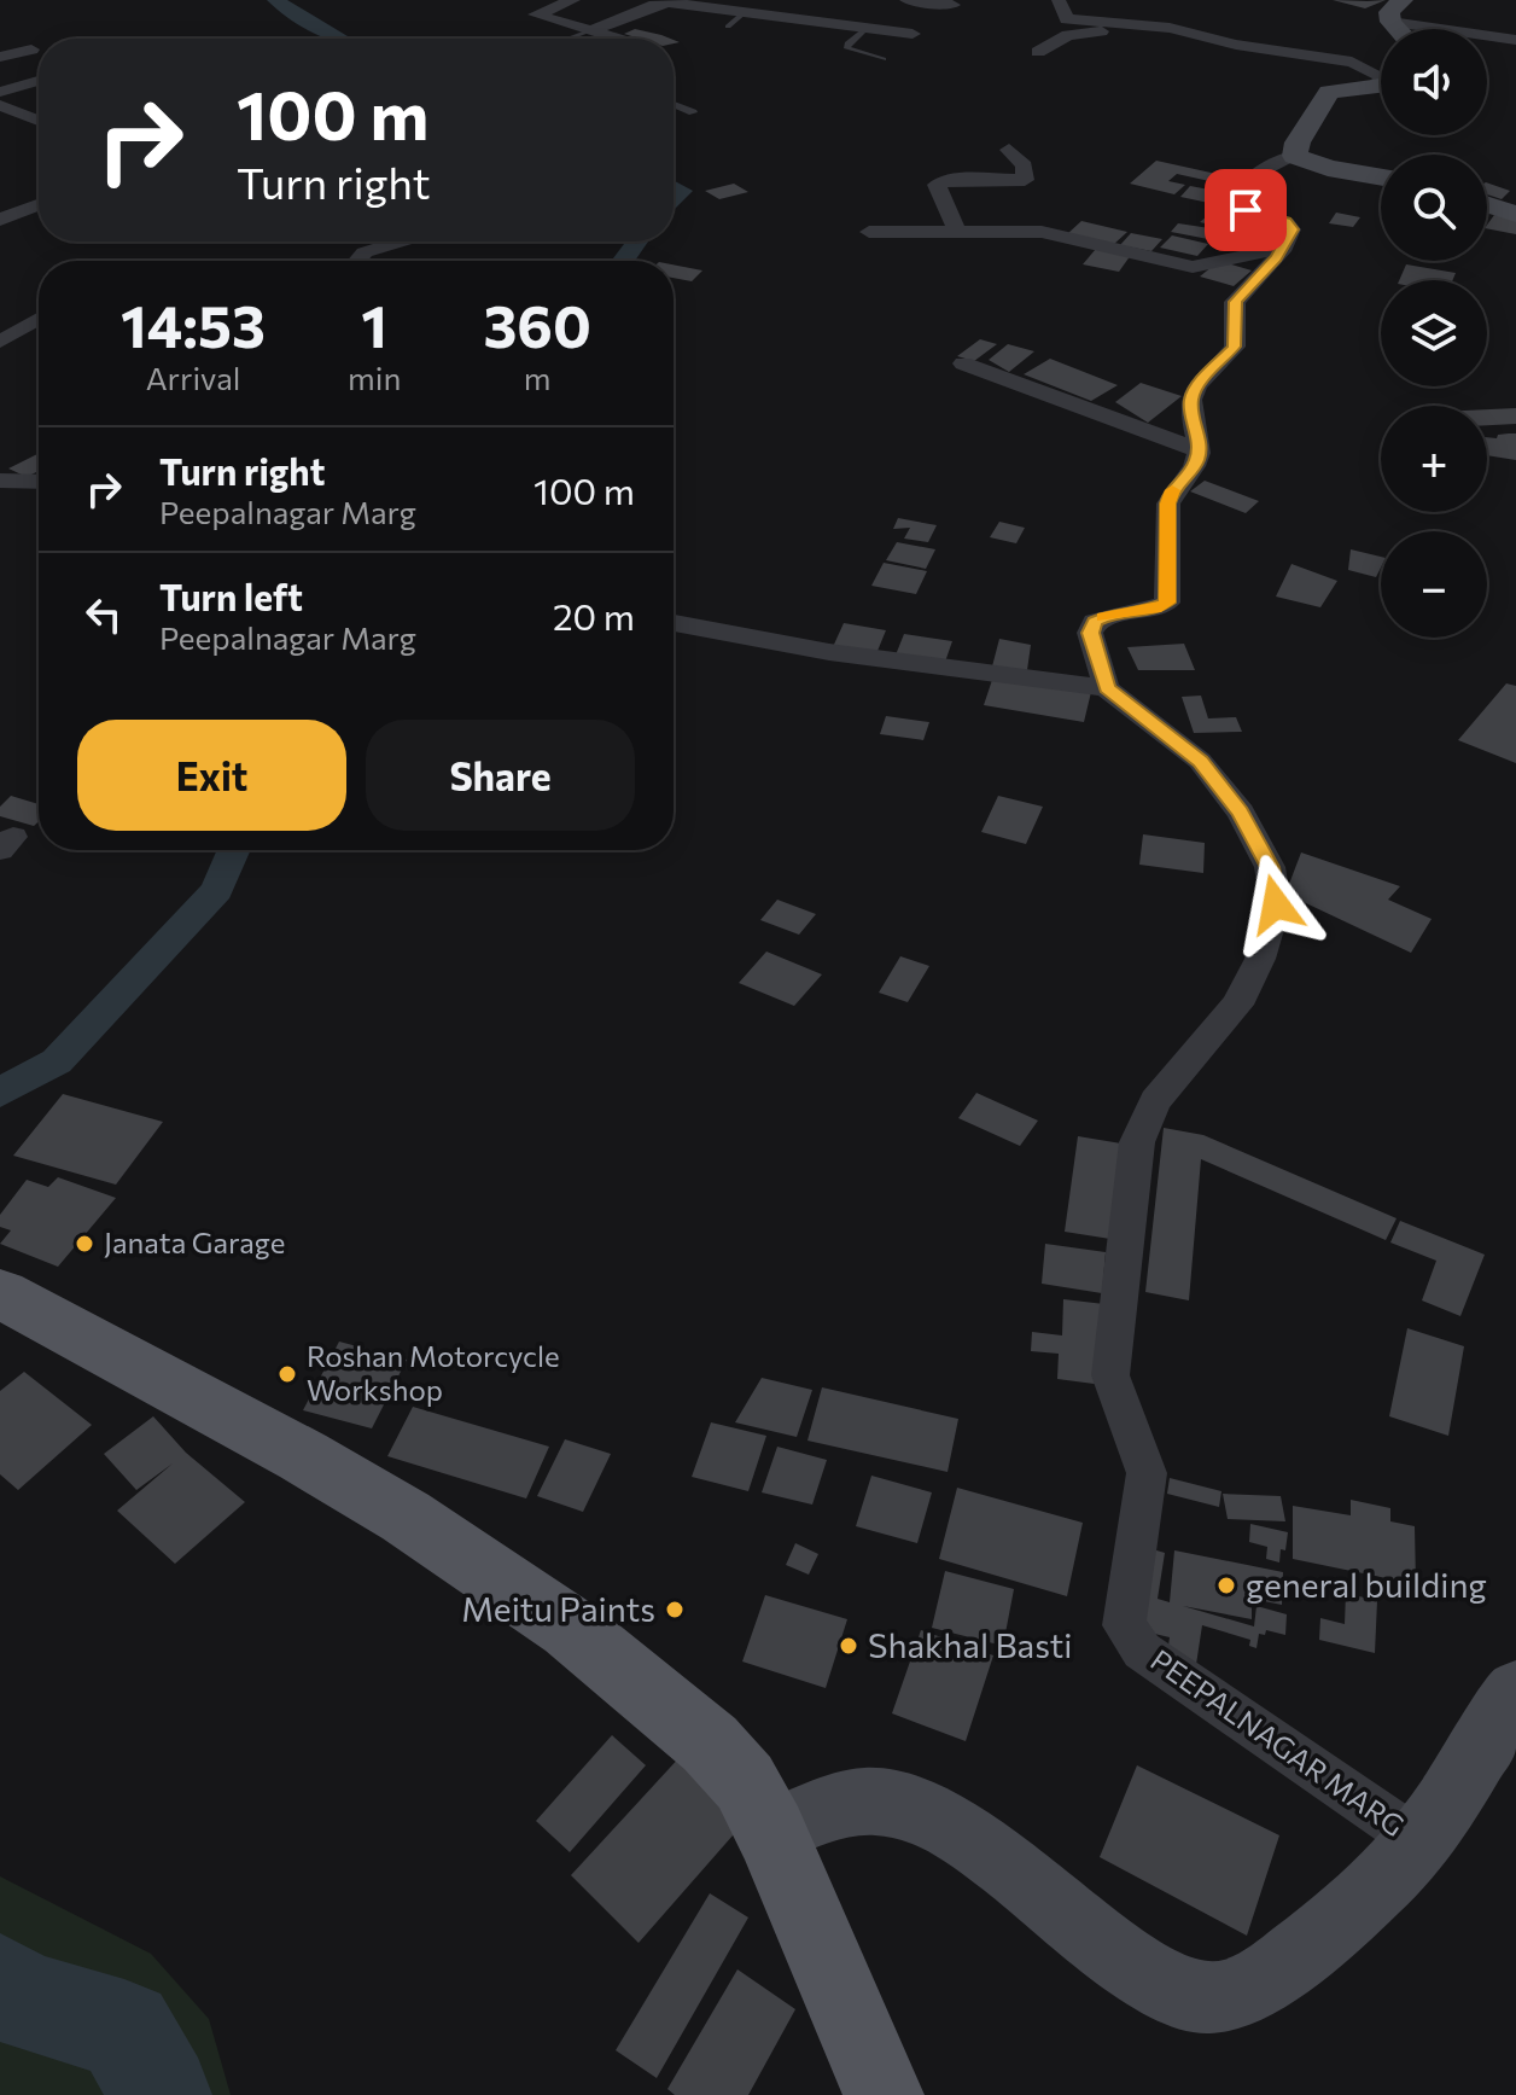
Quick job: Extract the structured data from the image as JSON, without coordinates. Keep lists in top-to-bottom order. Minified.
{"streets":{"street":["PEEPALNAGAR MARG"]},"places":["Janata Garage","Roshan Motorcycle Workshop","general building","Meitu Paints","Shakhal Basti"],"page":{"map_buttons":["+","−"],"turn":["100 m","Turn right"],"eta":["14:53","Arrival","1","min","360","m"],"list":[{"name":"Turn right","note":"Peepalnagar Marg","value":"100 m"},{"name":"Turn left","note":"Peepalnagar Marg","value":"20 m"}],"buttons":["Exit","Share"]}}
